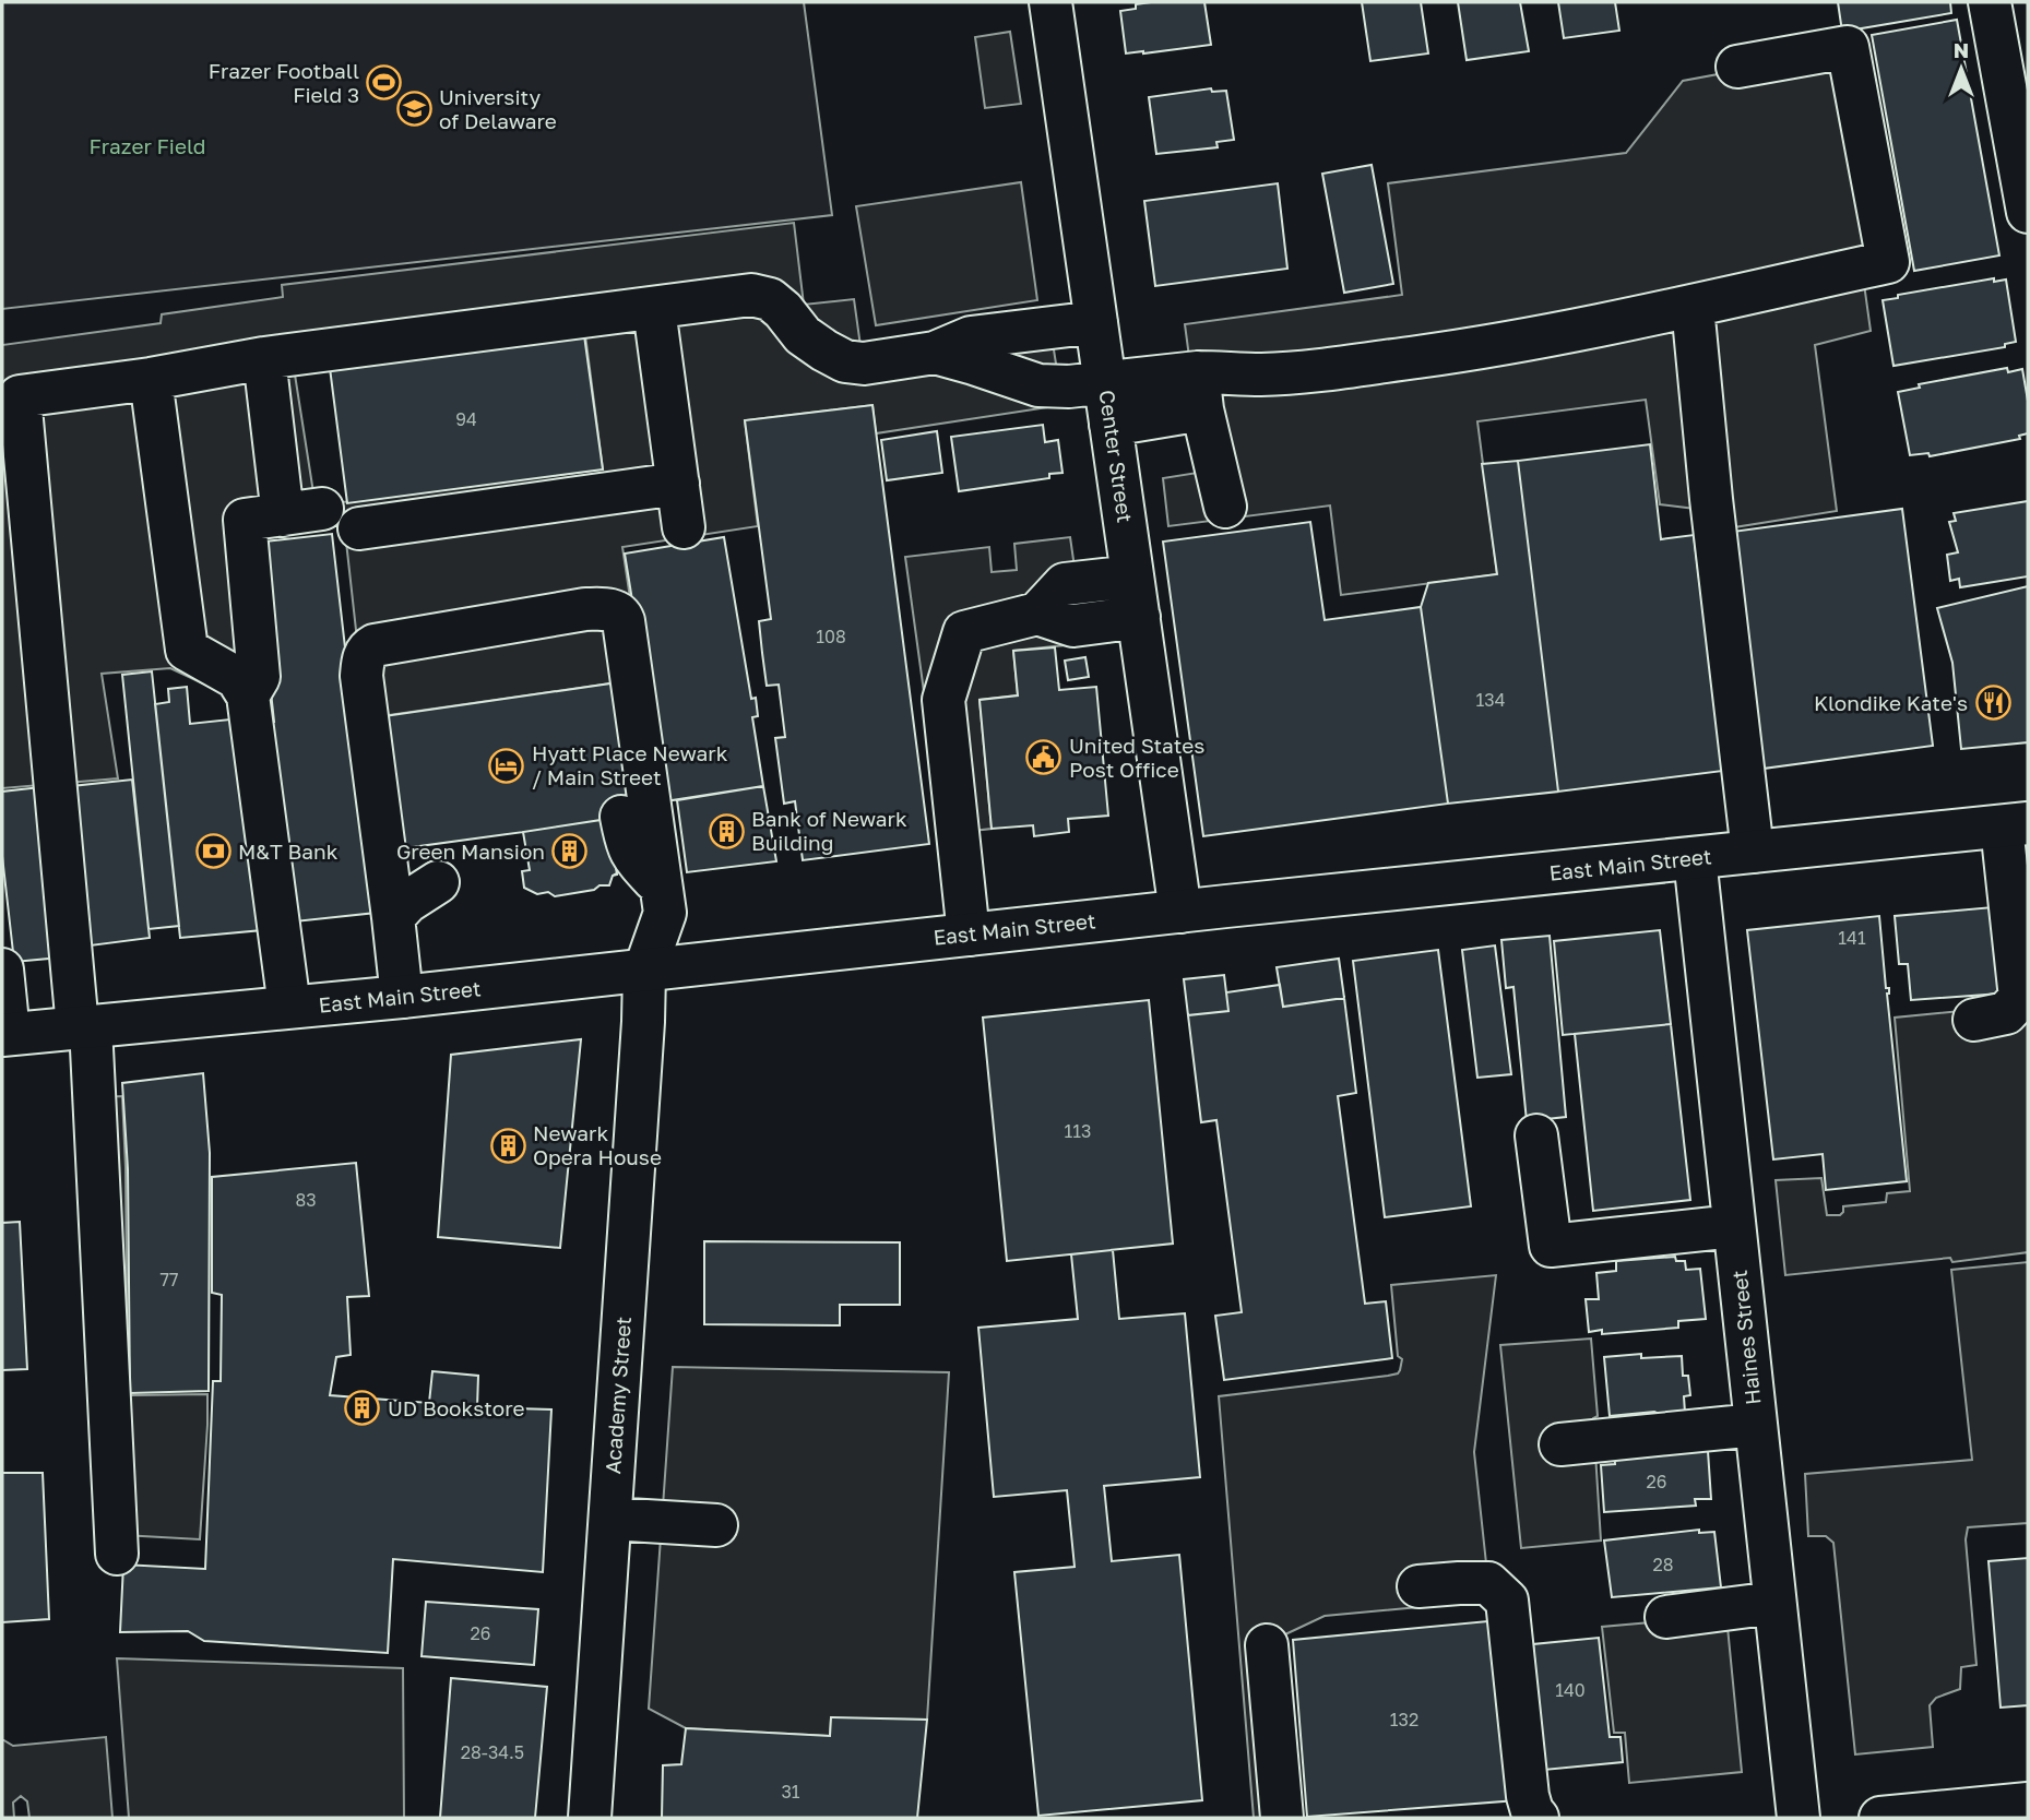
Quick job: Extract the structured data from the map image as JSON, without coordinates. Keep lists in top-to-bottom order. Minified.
{"streets":{"street":["Center Street","East Main Street","Haines Street","Academy Street"]},"crossings":[["Center Street","East Main Street"],["East Main Street","Haines Street"],["East Main Street","Academy Street"]],"parks":["Frazer Field"],"places":{"sports":["Frazer Football Field 3"],"school or university":["University of Delaware"],"restaurant":["Klondike Kate's"],"public building":["United States Post Office"],"hotel":["Hyatt Place Newark / Main Street"],"building":["Bank of Newark Building","Green Mansion","Newark Opera House","UD Bookstore"],"bank":["M&T Bank"]},"house_numbers":["94","108","134","141","113","83","77","26","28","26","140","132","28-34.5","31"],"north":"top"}
